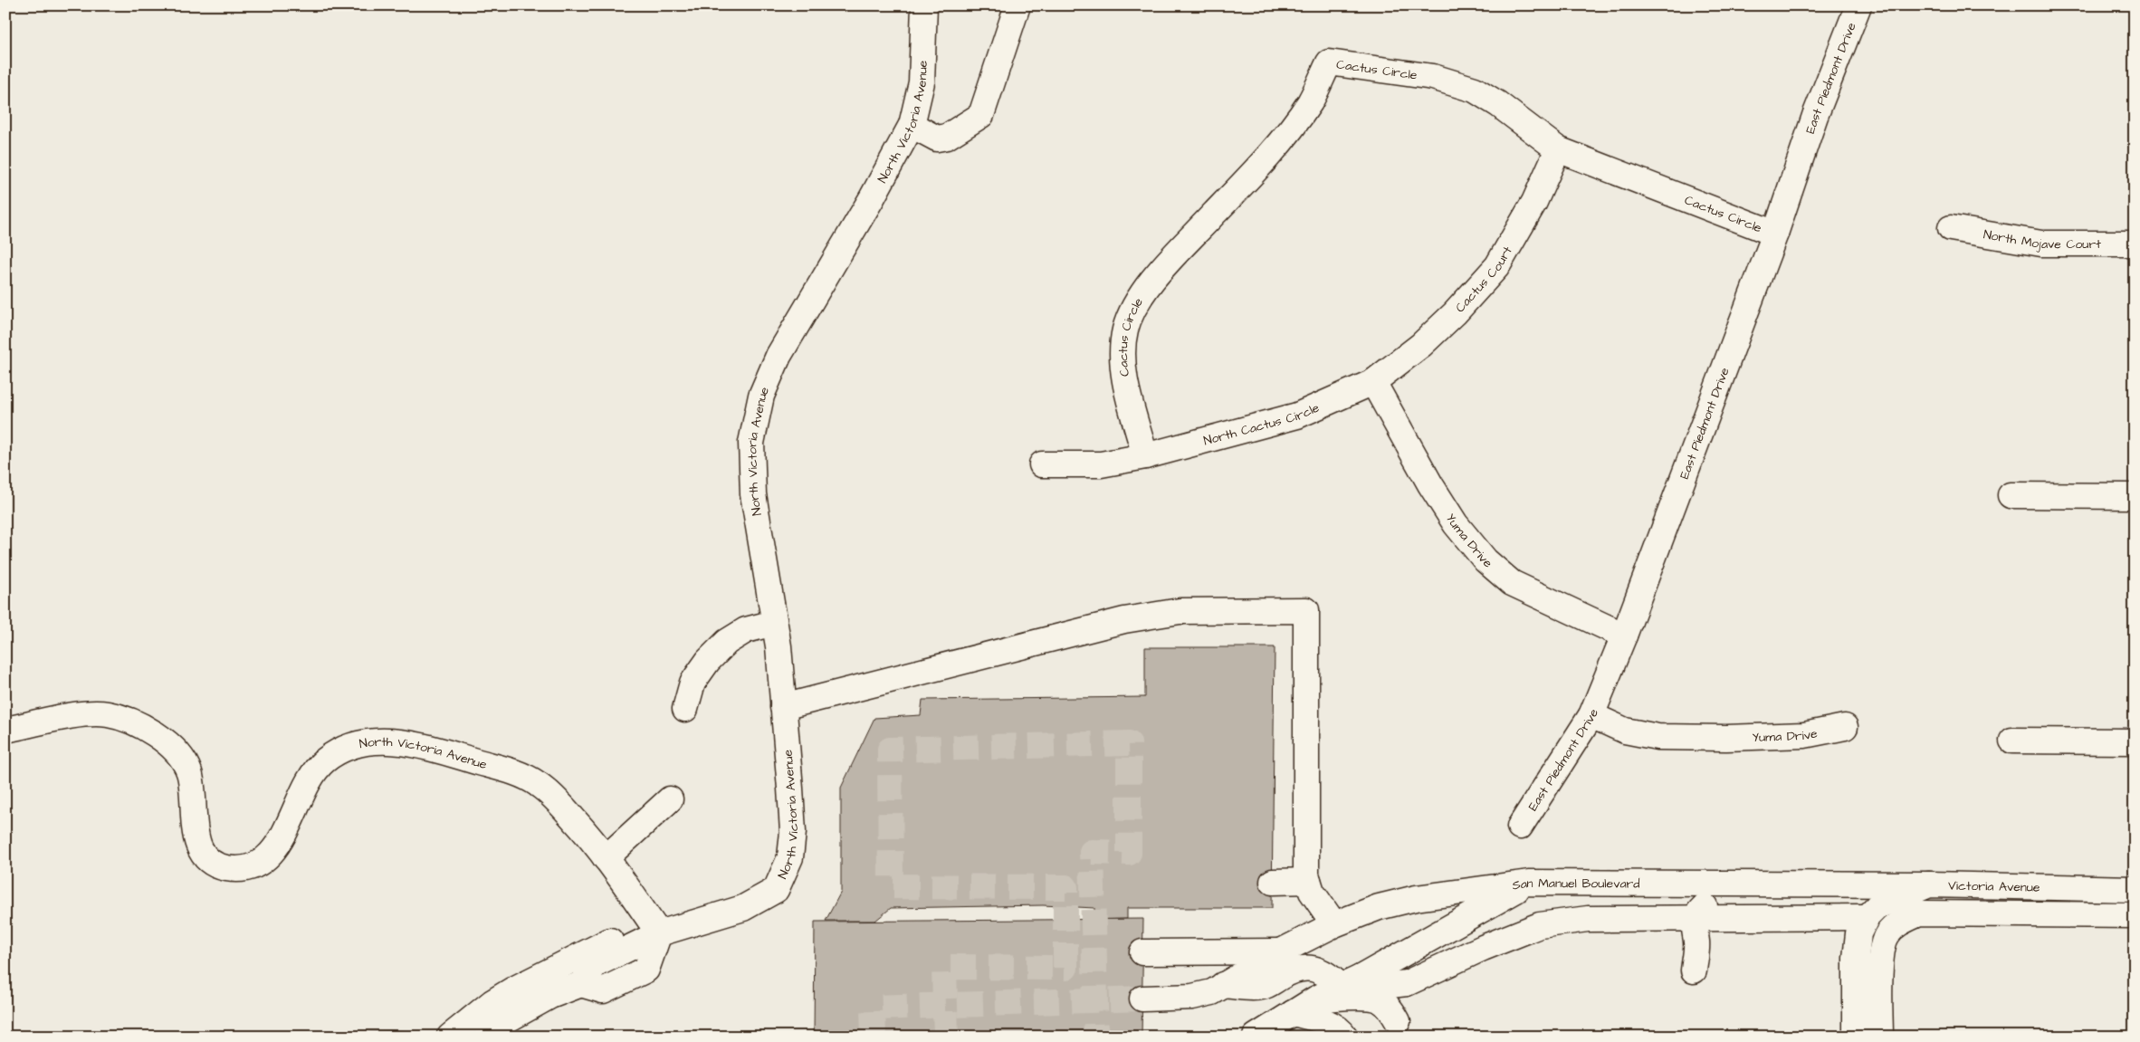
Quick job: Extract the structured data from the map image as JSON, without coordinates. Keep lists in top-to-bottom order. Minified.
{"streets":{"street":["Cactus Circle","East Piedmont Drive","North Victoria Avenue","North Mojave Court","Cactus Court","North Cactus Circle","Yuma Drive","Victoria Avenue","San Manuel Boulevard"]},"crossings":[["Cactus Circle","East Piedmont Drive"],["Cactus Circle","Cactus Court"],["Cactus Circle","North Cactus Circle"],["East Piedmont Drive","Yuma Drive"],["Cactus Court","North Cactus Circle"],["Cactus Court","Yuma Drive"],["North Cactus Circle","Yuma Drive"],["Victoria Avenue","San Manuel Boulevard"]]}
